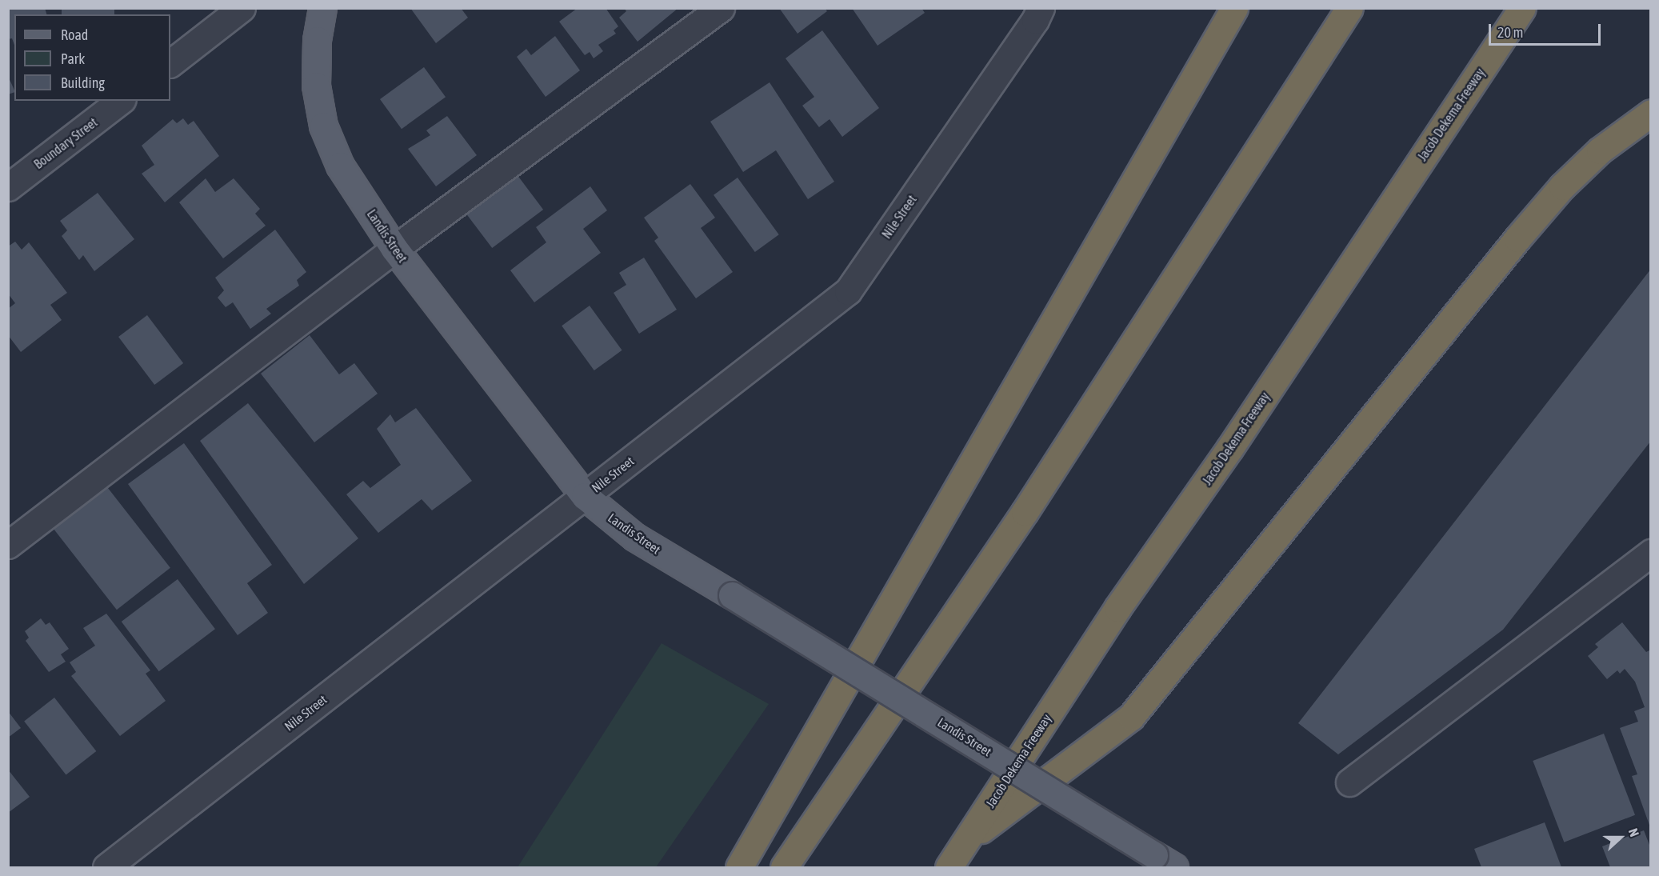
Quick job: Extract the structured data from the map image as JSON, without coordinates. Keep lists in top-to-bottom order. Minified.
{"streets":{"highway":["Jacob Dekema Freeway"],"main road":["Landis Street"],"street":["Boundary Street","Nile Street"]},"crossings":[["Nile Street","Landis Street"]],"legend":["Road","Park","Building"],"scale_bar":"20 m","north":"right"}
